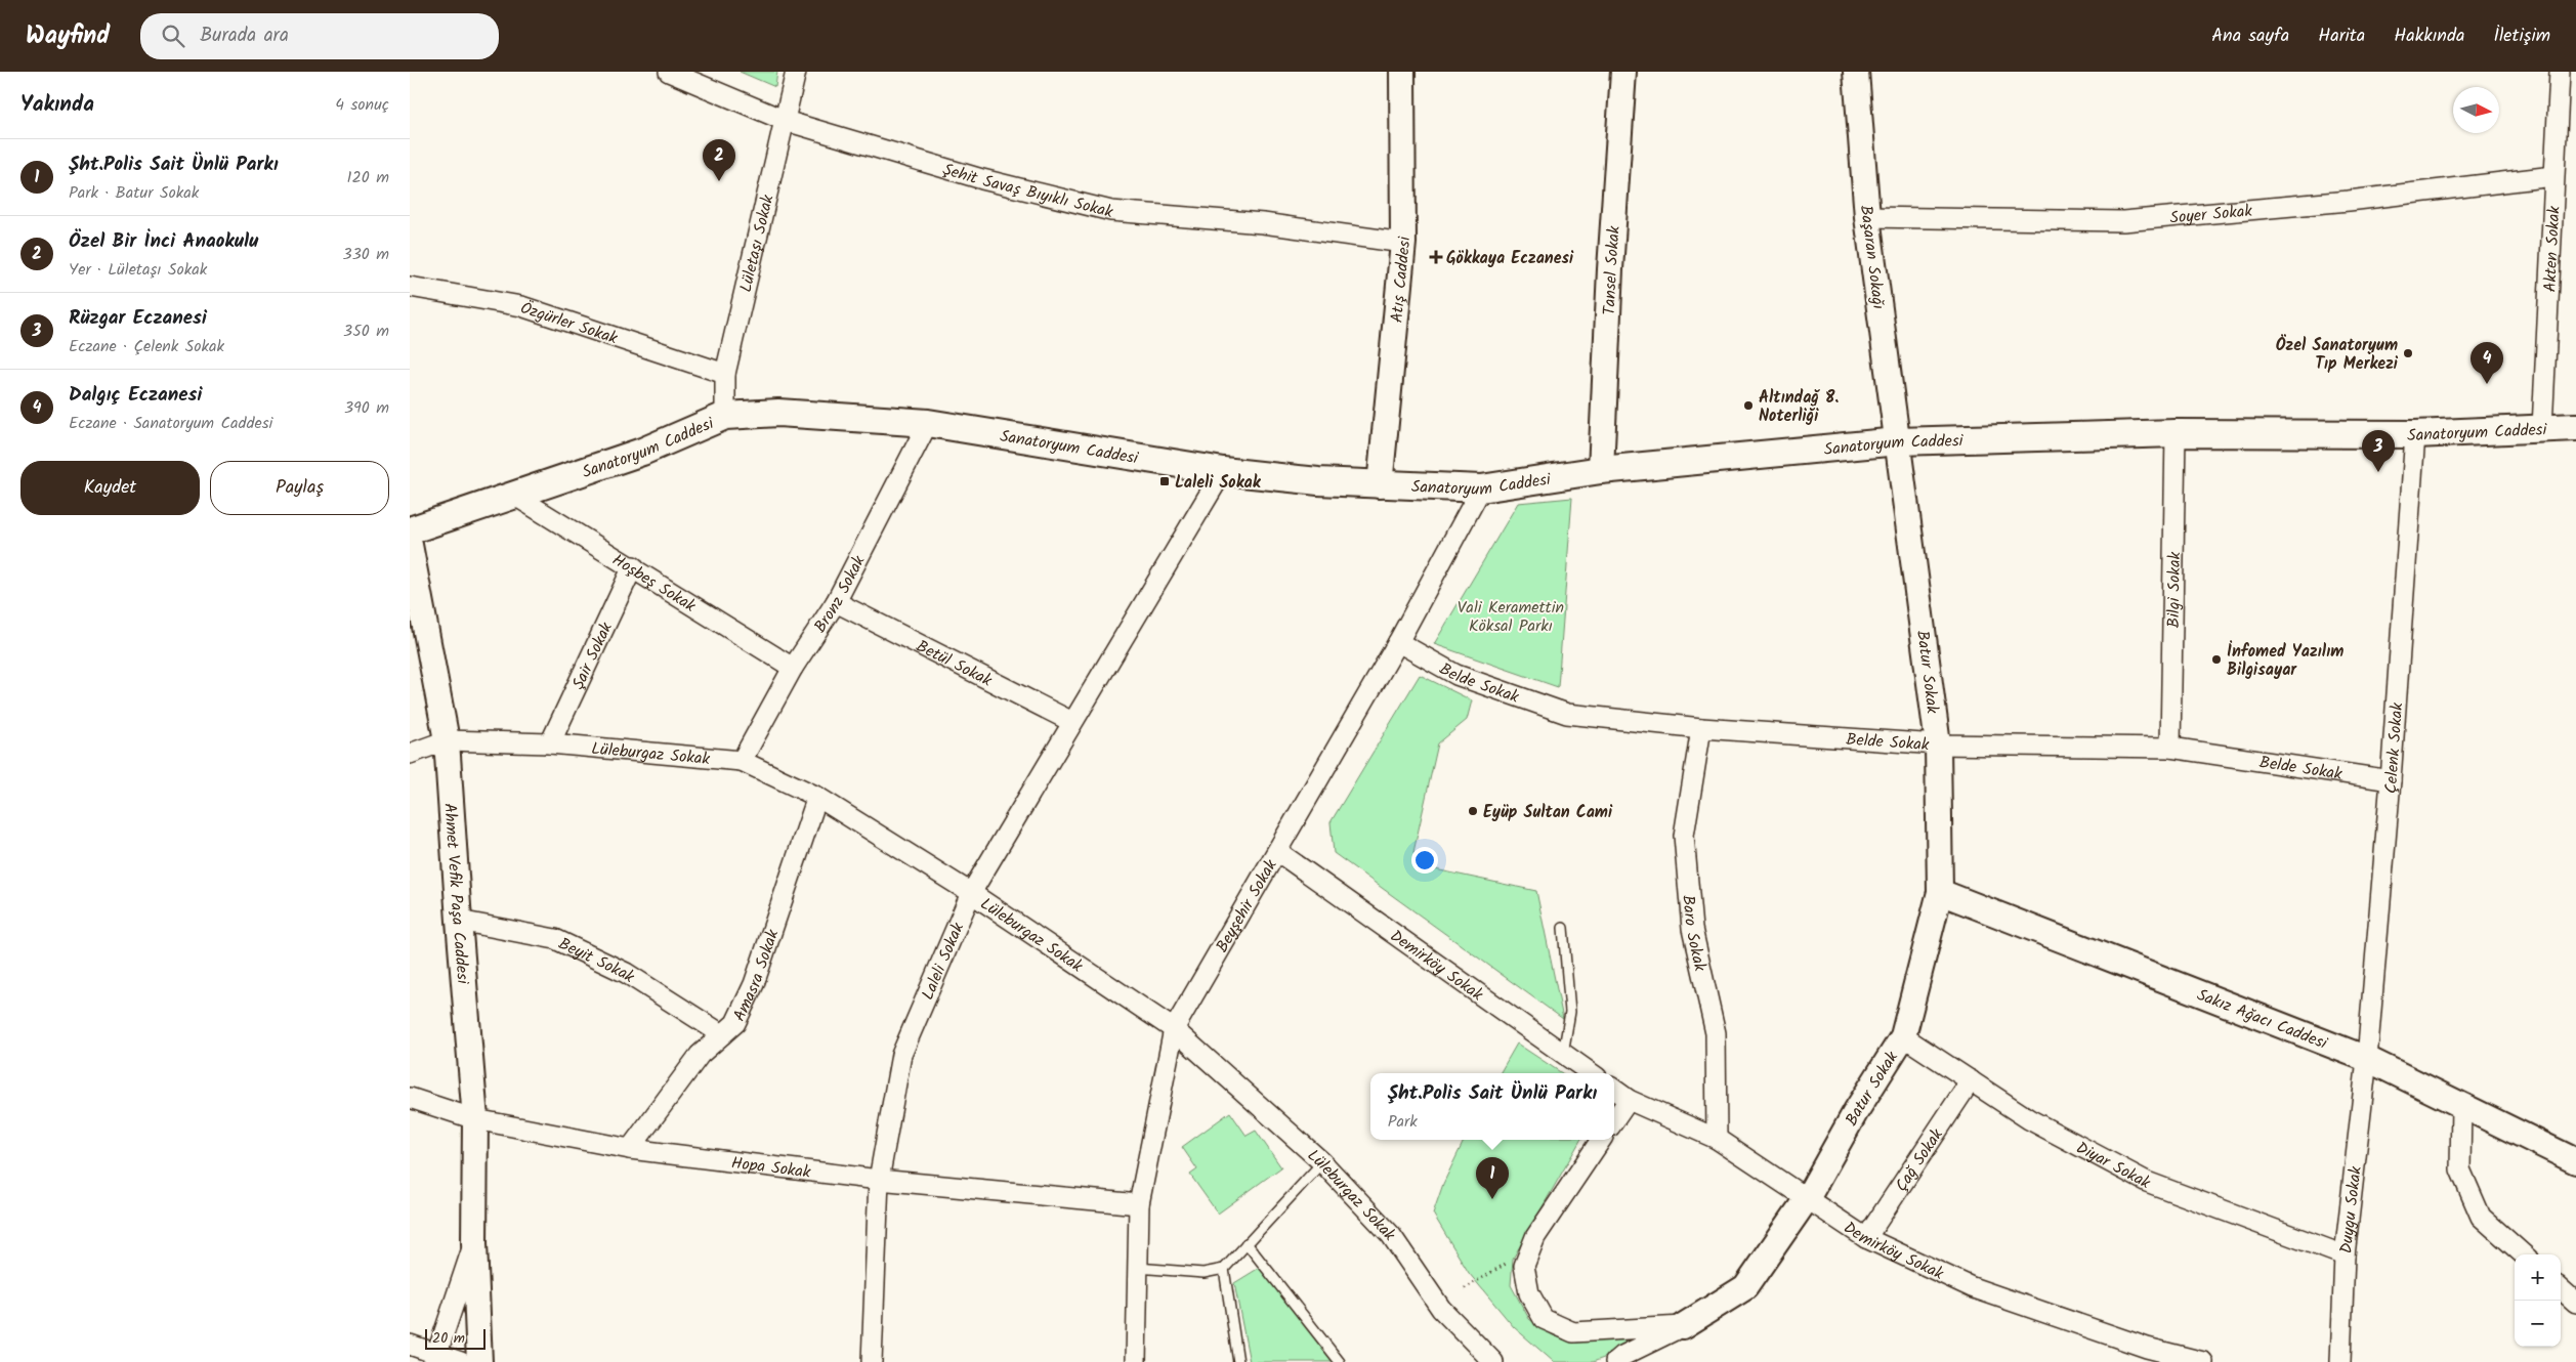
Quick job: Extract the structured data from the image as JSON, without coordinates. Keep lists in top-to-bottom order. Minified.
{"streets":{"main road":["Sanatoryum Caddesi"],"street":["Şehit Savaş Bıyıklı Sokak","Soyer Sokak","Lületaşı Sokak","Akten Sokak","Başaran Sokağı","Tansel Sokak","Atış Caddesi","Özgürler Sokak","Hoşbeş Sokak","Bilgi Sokak","Bronz Sokak","Şair Sokak","Betül Sokak","Batur Sokak","Belde Sokak","Çelenk Sokak","Lüleburgaz Sokak","Ahmet Vefik Paşa Caddesi","Beyşehir Sokak","Baro Sokak","Beyit Sokak","Laleli Sokak","Demirköy Sokak","Amasra Sokak","Sakız Ağacı Caddesi","Çağ Sokak","Diyar Sokak","Hopa Sokak","Duygu Sokak"]},"crossings":[["Şehit Savaş Bıyıklı Sokak","Lületaşı Sokak"],["Şehit Savaş Bıyıklı Sokak","Atış Caddesi"],["Soyer Sokak","Akten Sokak"],["Soyer Sokak","Başaran Sokağı"],["Lületaşı Sokak","Özgürler Sokak"],["Lületaşı Sokak","Sanatoryum Caddesi"],["Akten Sokak","Sanatoryum Caddesi"],["Başaran Sokağı","Sanatoryum Caddesi"],["Başaran Sokağı","Batur Sokak"],["Tansel Sokak","Sanatoryum Caddesi"],["Atış Caddesi","Sanatoryum Caddesi"],["Sanatoryum Caddesi","Hoşbeş Sokak"],["Sanatoryum Caddesi","Bilgi Sokak"],["Sanatoryum Caddesi","Bronz Sokak"],["Sanatoryum Caddesi","Batur Sokak"],["Sanatoryum Caddesi","Çelenk Sokak"],["Sanatoryum Caddesi","Beyşehir Sokak"],["Sanatoryum Caddesi","Laleli Sokak"],["Hoşbeş Sokak","Bronz Sokak"],["Hoşbeş Sokak","Şair Sokak"],["Bilgi Sokak","Belde Sokak"],["Bronz Sokak","Betül Sokak"],["Bronz Sokak","Lüleburgaz Sokak"],["Şair Sokak","Lüleburgaz Sokak"],["Betül Sokak","Laleli Sokak"],["Batur Sokak","Belde Sokak"],["Batur Sokak","Demirköy Sokak"],["Batur Sokak","Sakız Ağacı Caddesi"],["Batur Sokak","Diyar Sokak"],["Belde Sokak","Çelenk Sokak"],["Belde Sokak","Beyşehir Sokak"],["Belde Sokak","Baro Sokak"],["Çelenk Sokak","Sakız Ağacı Caddesi"],["Çelenk Sokak","Duygu Sokak"],["Lüleburgaz Sokak","Ahmet Vefik Paşa Caddesi"],["Lüleburgaz Sokak","Beyşehir Sokak"],["Lüleburgaz Sokak","Laleli Sokak"],["Lüleburgaz Sokak","Amasra Sokak"],["Ahmet Vefik Paşa Caddesi","Beyit Sokak"],["Ahmet Vefik Paşa Caddesi","Hopa Sokak"],["Beyşehir Sokak","Demirköy Sokak"],["Beyşehir Sokak","Hopa Sokak"],["Baro Sokak","Demirköy Sokak"],["Beyit Sokak","Amasra Sokak"],["Laleli Sokak","Hopa Sokak"],["Demirköy Sokak","Çağ Sokak"],["Amasra Sokak","Hopa Sokak"],["Sakız Ağacı Caddesi","Duygu Sokak"],["Çağ Sokak","Diyar Sokak"],["Diyar Sokak","Duygu Sokak"]],"parks":["Vali Keramettin Köksal Parkı"],"places":{"health":["Gökkaya Eczanesi"],"other":["Özel Sanatoryum Tıp Merkezi","Altındağ 8. Noterliği","İnfomed Yazılım Bilgisayar","Eyüp Sultan Cami"],"transit":["Laleli Sokak"]},"scale_bar":"20 m","north":"right","page":{"header":"Wayfind","search":"Burada ara","nav":["Ana sayfa","Harita","Hakkında","İletişim"],"heading":["Yakında","4 sonuç"],"list":[{"mark":"1","name":"Şht.Polis Sait Ünlü Parkı","note":"Park · Batur Sokak","value":"120 m"},{"mark":"2","name":"Özel Bir İnci Anaokulu","note":"Yer · Lületaşı Sokak","value":"330 m"},{"mark":"3","name":"Rüzgar Eczanesi","note":"Eczane · Çelenk Sokak","value":"350 m"},{"mark":"4","name":"Dalgıç Eczanesi","note":"Eczane · Sanatoryum Caddesi","value":"390 m"}],"pins":["2","4","3","1"],"buttons":["Kaydet","Paylaş"],"popup":["Şht.Polis Sait Ünlü Parkı","Park"],"map_buttons":["+","−"],"scale":"20 m"}}
